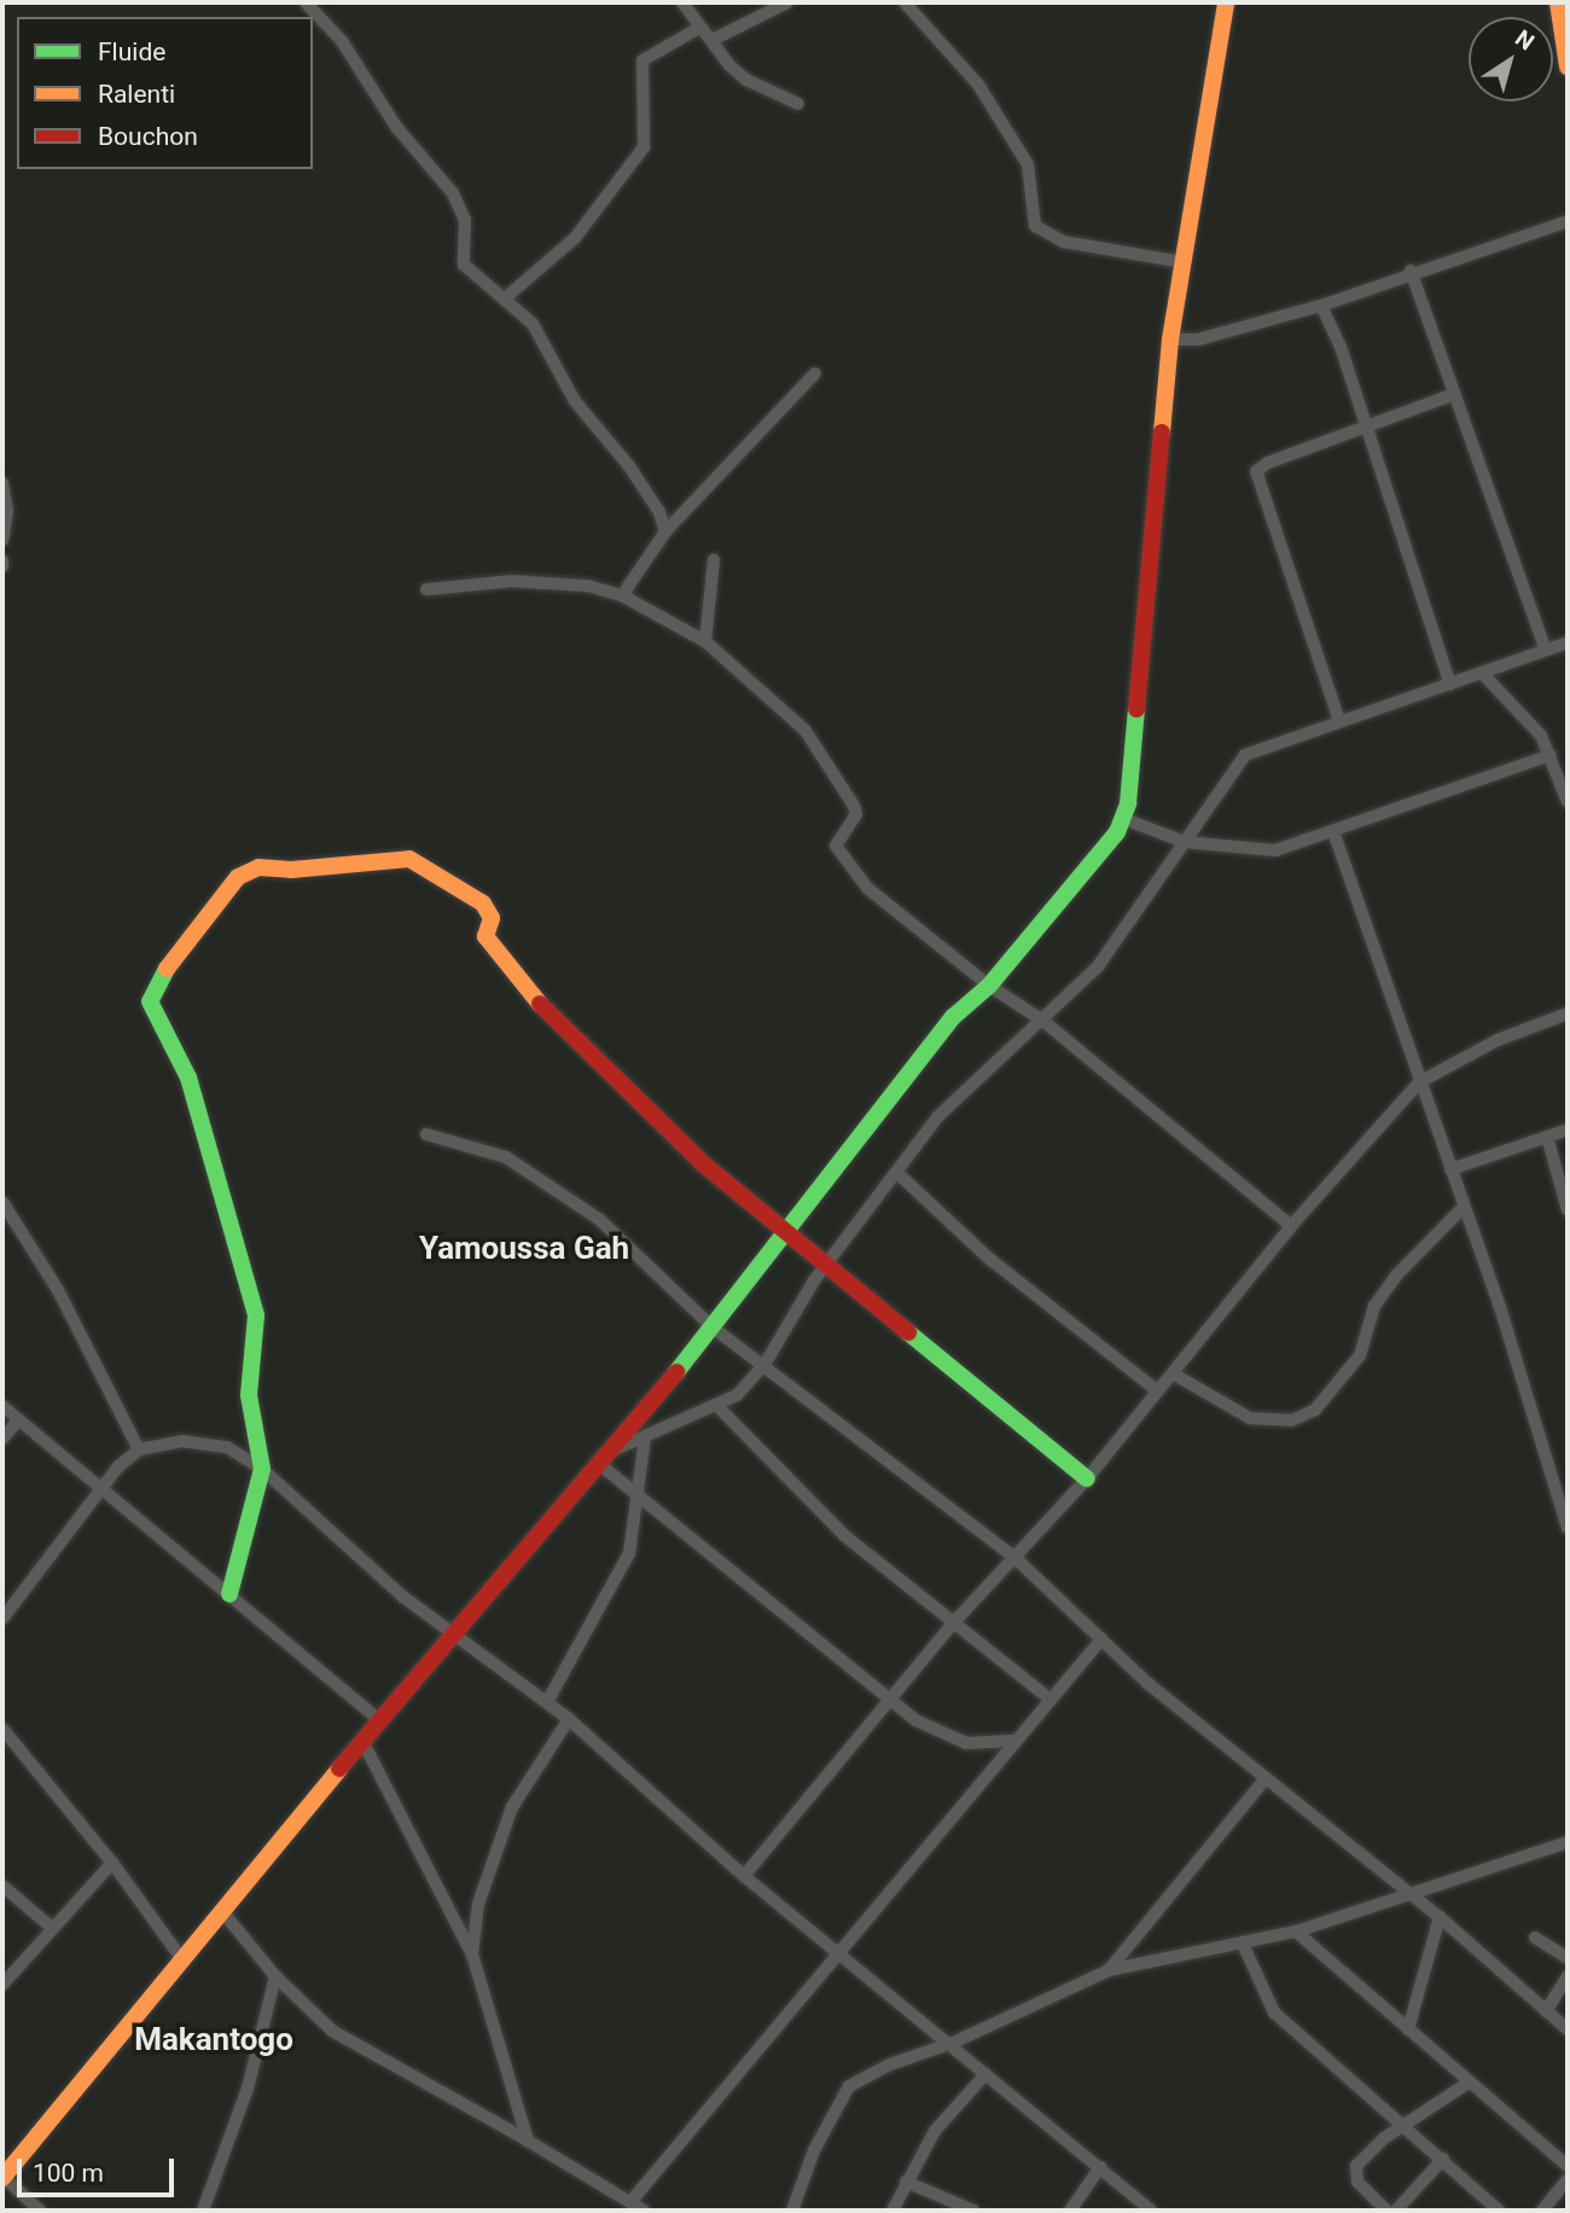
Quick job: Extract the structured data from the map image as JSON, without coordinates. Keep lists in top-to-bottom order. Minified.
{"districts":["Yamoussa Gah","Makantogo"],"legend":["Fluide","Ralenti","Bouchon"],"scale_bar":"100 m","north":"top right"}
